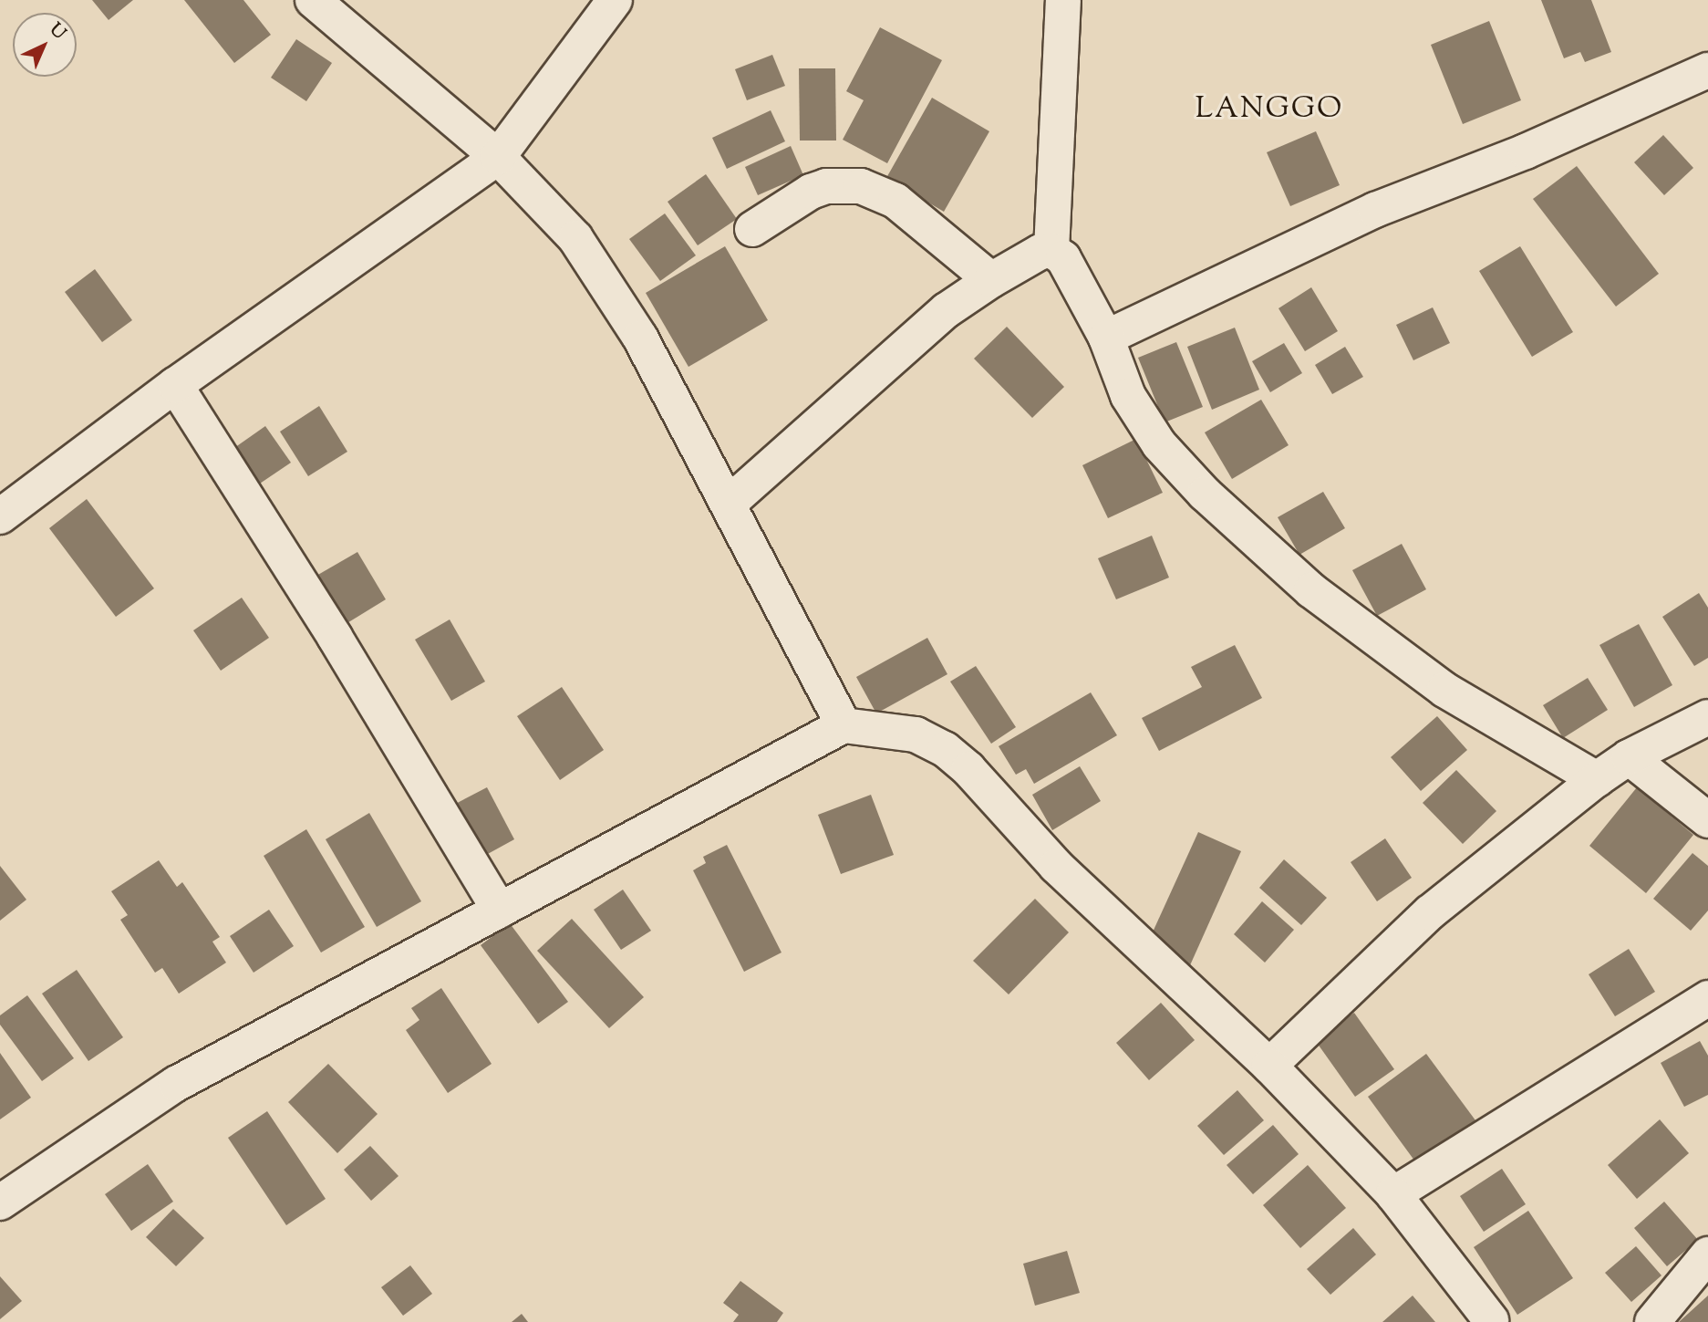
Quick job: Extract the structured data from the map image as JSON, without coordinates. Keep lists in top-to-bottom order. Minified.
{"districts":["LANGGO"],"north":"top right"}
